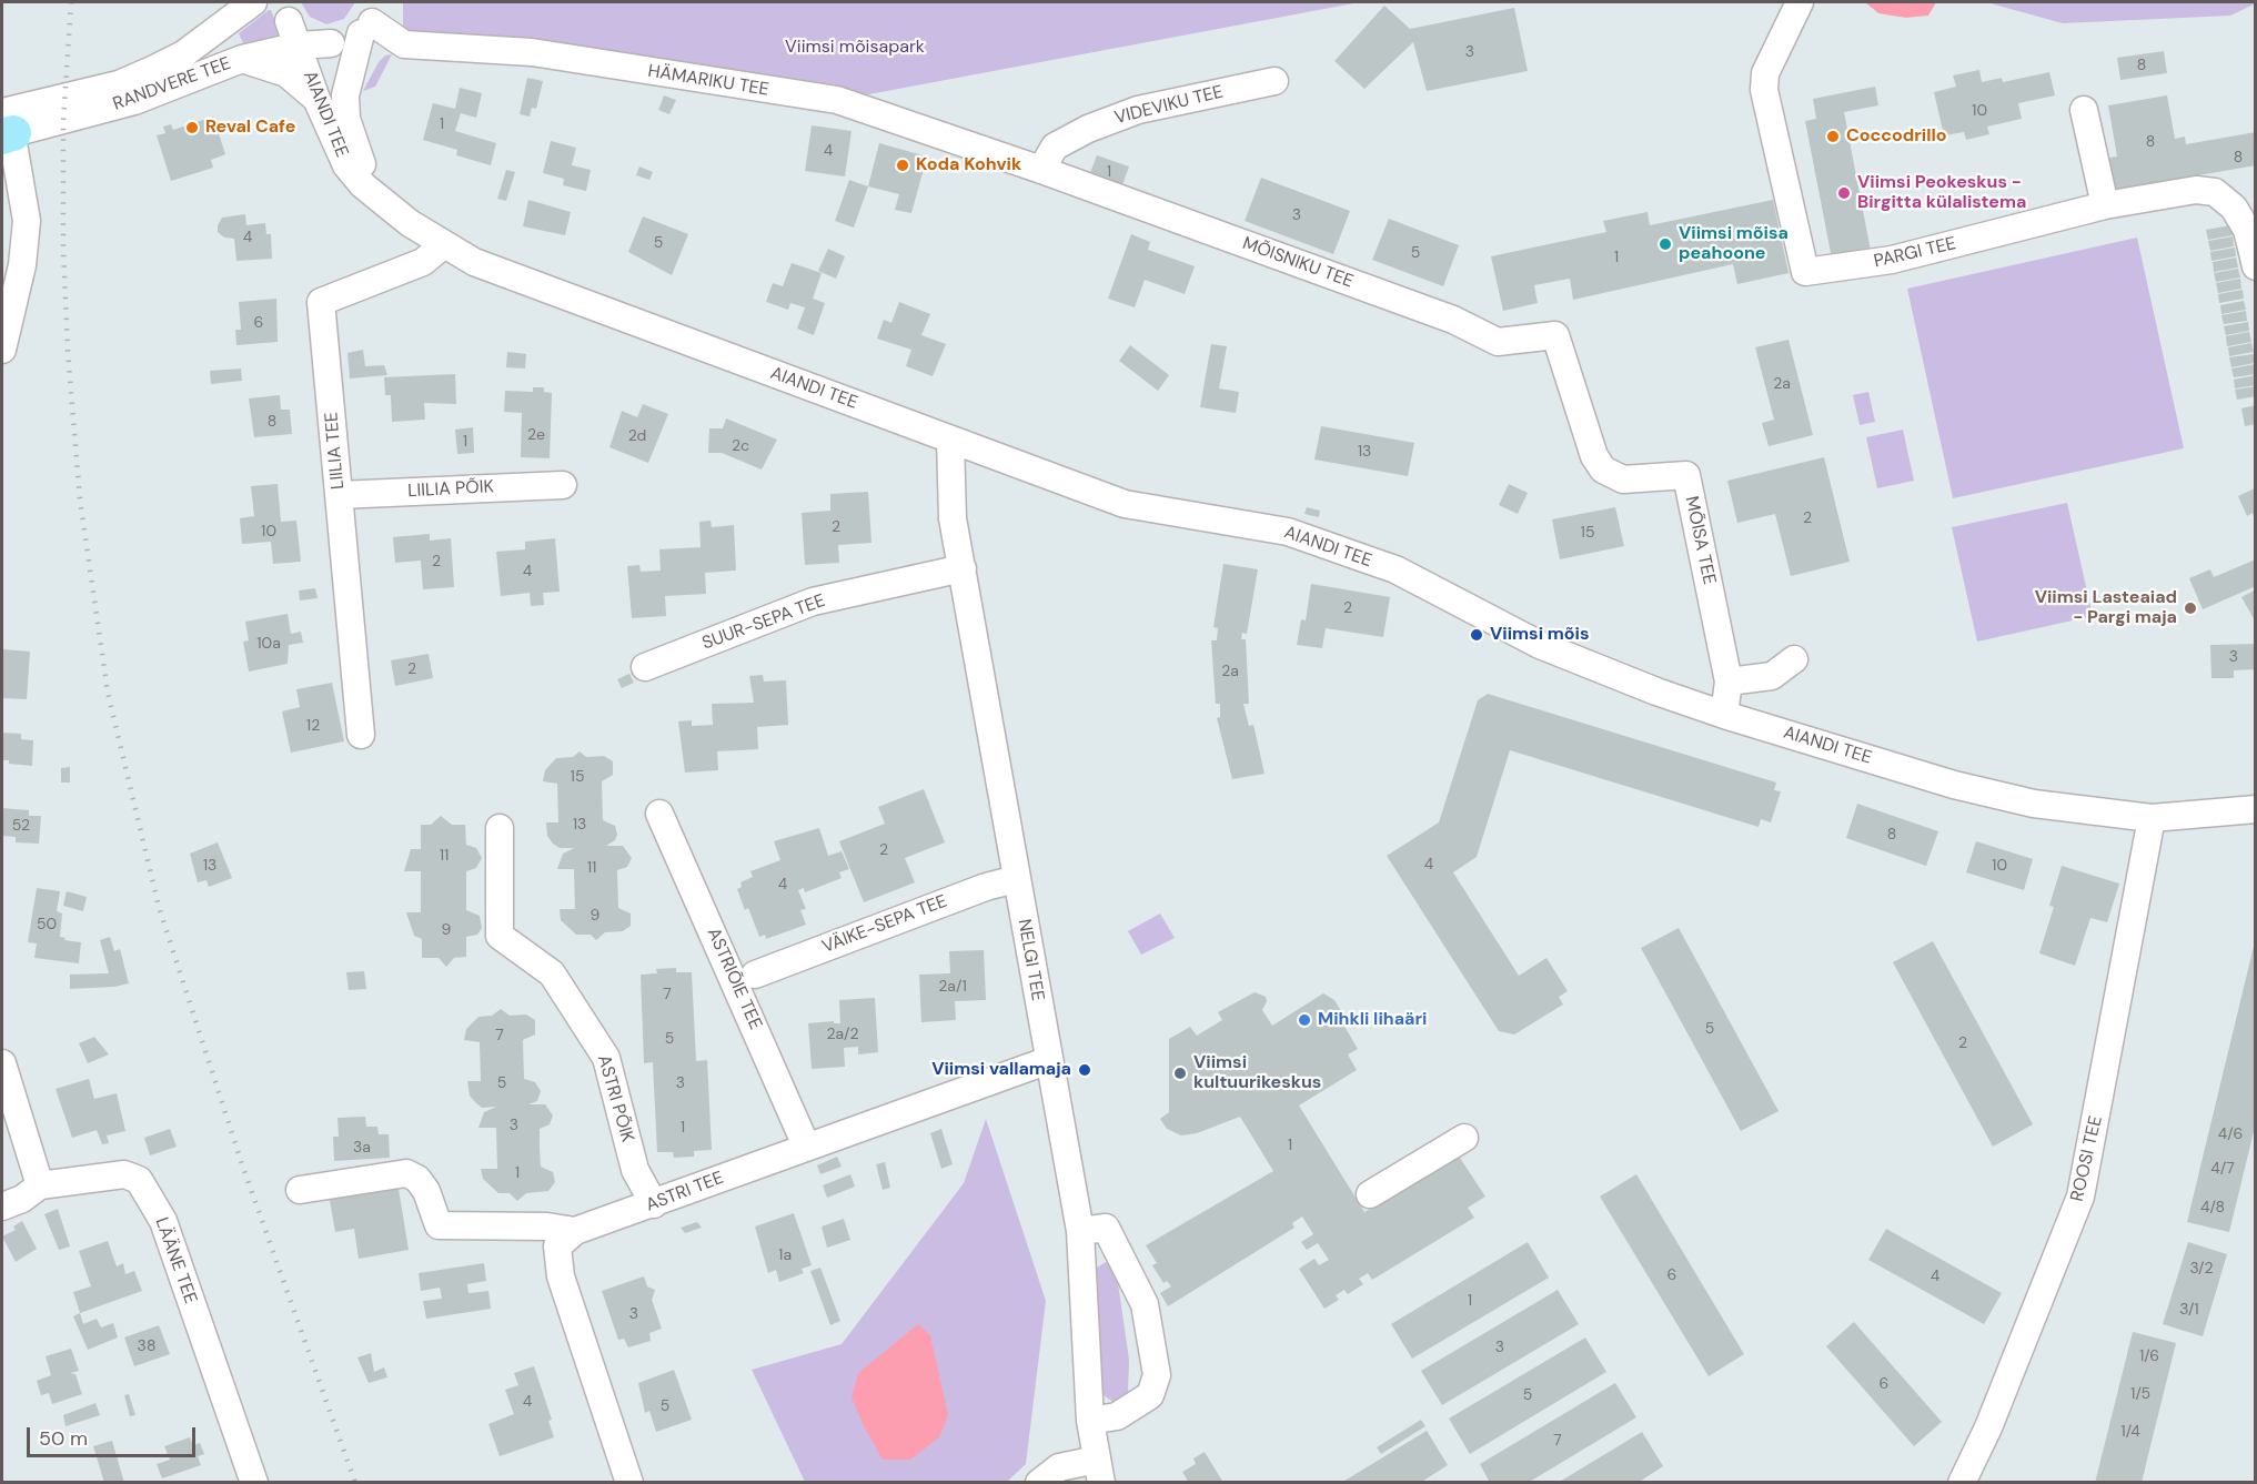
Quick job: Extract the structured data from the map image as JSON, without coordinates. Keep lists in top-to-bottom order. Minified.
{"streets":{"street":["HÄMARIKU TEE","RANDVERE TEE","VIDEVIKU TEE","AIANDI TEE","PARGI TEE","MÕISNIKU TEE","LIILIA TEE","LIILIA PÕIK","MÕISA TEE","SUUR-SEPA TEE","VÄIKE-SEPA TEE","NELGI TEE","ASTRIÕIE TEE","ASTRI PÕIK","ROOSI TEE","ASTRI TEE","LÄÄNE TEE"]},"crossings":[["HÄMARIKU TEE","RANDVERE TEE"],["HÄMARIKU TEE","VIDEVIKU TEE"],["HÄMARIKU TEE","AIANDI TEE"],["HÄMARIKU TEE","MÕISNIKU TEE"],["RANDVERE TEE","AIANDI TEE"],["VIDEVIKU TEE","MÕISNIKU TEE"],["AIANDI TEE","LIILIA TEE"],["AIANDI TEE","MÕISA TEE"],["AIANDI TEE","NELGI TEE"],["AIANDI TEE","ROOSI TEE"],["MÕISNIKU TEE","MÕISA TEE"],["LIILIA TEE","LIILIA PÕIK"],["SUUR-SEPA TEE","NELGI TEE"],["VÄIKE-SEPA TEE","NELGI TEE"],["NELGI TEE","ASTRI TEE"],["ASTRIÕIE TEE","ASTRI TEE"],["ASTRI PÕIK","ASTRI TEE"]],"parks":["Viimsi mõisapark"],"places":["Reval Cafe","Coccodrillo","Koda Kohvik","Viimsi Peokeskus - Birgitta külalistema","Viimsi mõisa peahoone","Viimsi Lasteaiad - Pargi maja","Viimsi mõis","Mihkli lihaäri","Viimsi vallamaja","Viimsi kultuurikeskus"],"house_numbers":["3","8","10","1","8","4","8","1","3","4","5","5","1","6","2a","8","2e","2d","1","2c","13","2","2","10","15","2","4","2","10a","3","2","2a","12","15","13","52","8","2","11","4","13","10","11","4","9","50","9","2a/1","7","5","2a/2","7","5","2","5","3","3","1","4/6","1","3a","4/7","1","4/8","1a","3/2","6","4","1","3/1","3","38","3","1/6","6","1/5","5","4","5","1/4","7"],"scale_bar":"50 m"}
